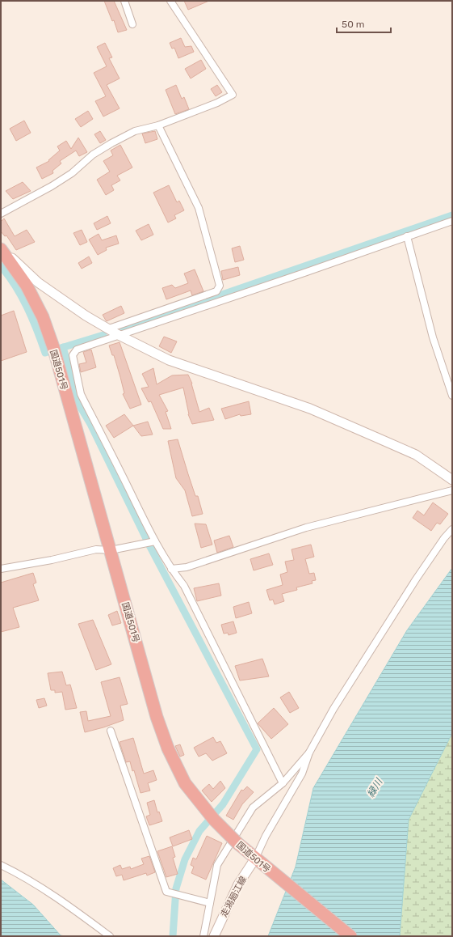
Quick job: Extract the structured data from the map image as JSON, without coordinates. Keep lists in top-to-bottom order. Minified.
{"streets":{"highway":["国道501号"],"street":["走潟廻江線"]},"crossings":[["国道501号","走潟廻江線"]],"water":["緑川"],"scale_bar":"50 m"}
